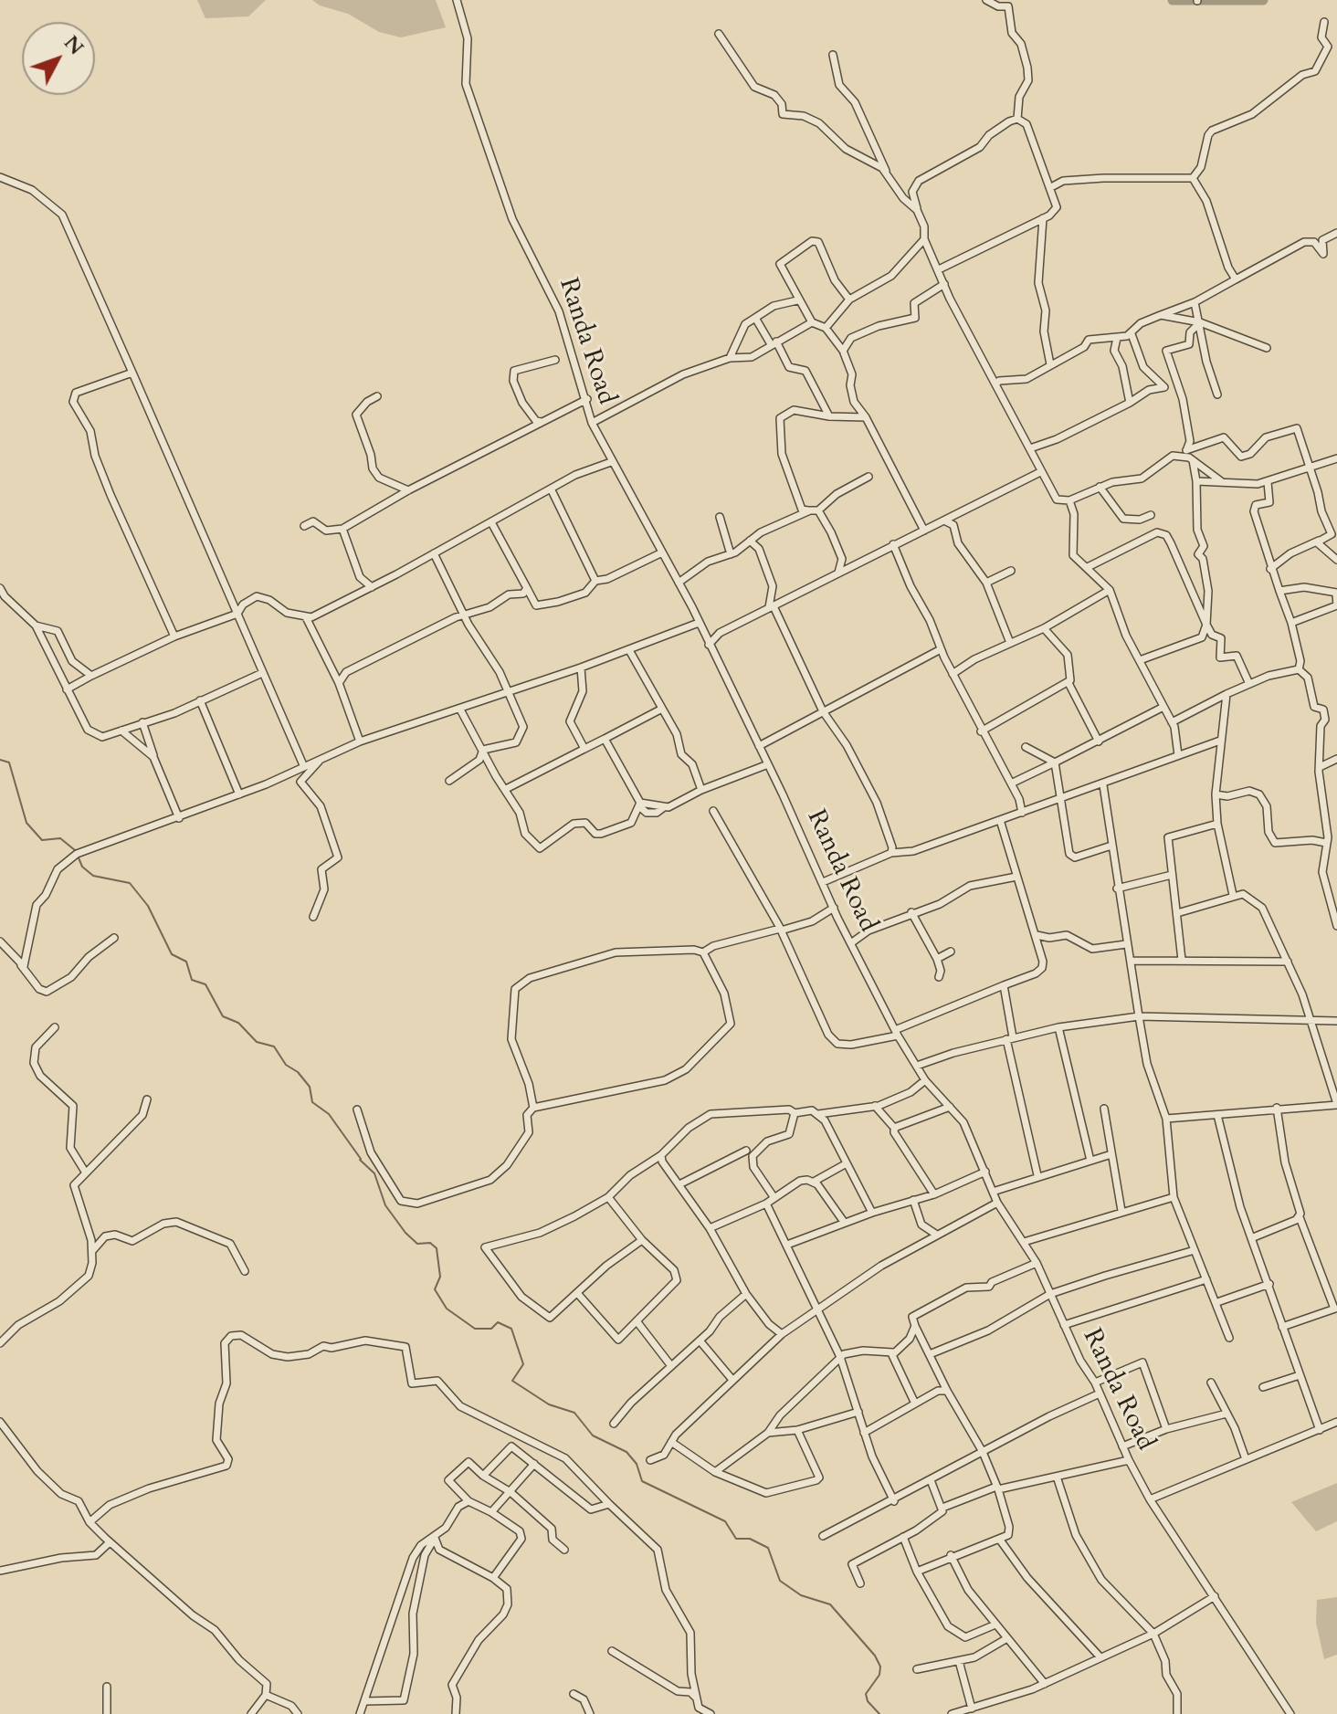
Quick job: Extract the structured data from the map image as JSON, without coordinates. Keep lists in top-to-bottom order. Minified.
{"streets":{"street":["Randa Road"]},"north":"top right"}
